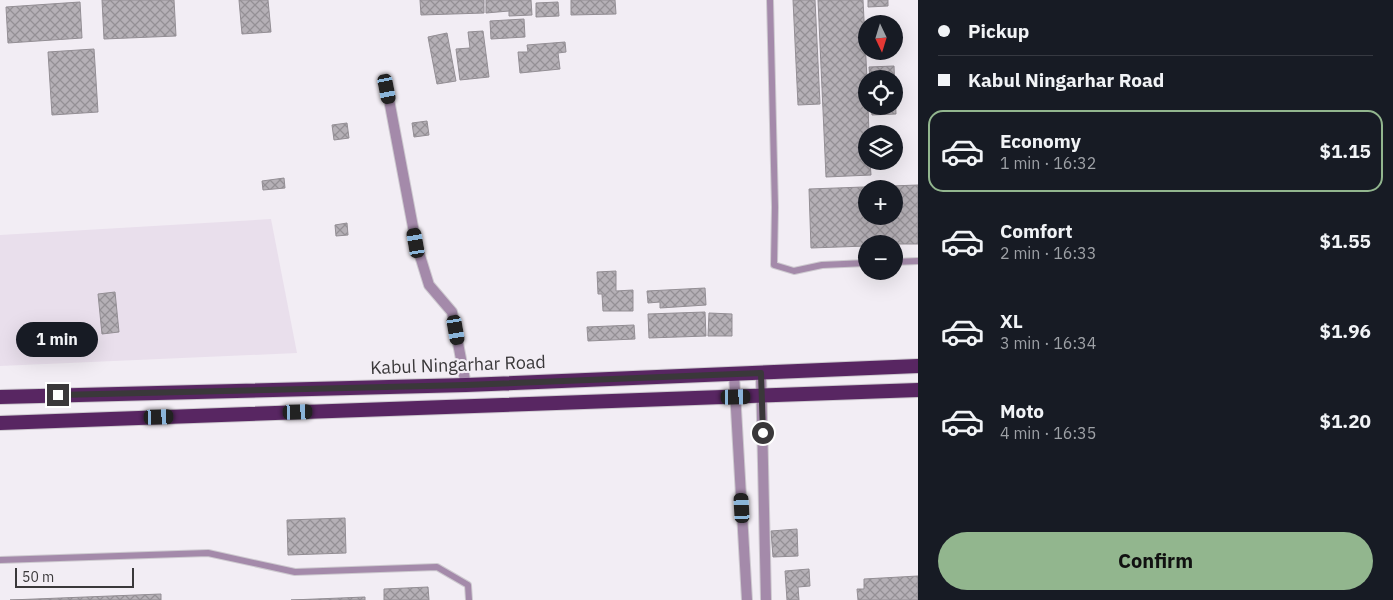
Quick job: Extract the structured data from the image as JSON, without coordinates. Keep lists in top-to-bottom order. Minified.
{"streets":{"highway":["Kabul Ningarhar Road"]},"scale_bar":"50 m","north":"bottom","page":{"banner":["Pickup","Kabul Ningarhar Road"],"map_buttons":["+","−"],"list":[{"name":"Economy","note":"1 min · 16:32","value":"$1.15"},{"name":"Comfort","note":"2 min · 16:33","value":"$1.55"},{"name":"XL","note":"3 min · 16:34","value":"$1.96"},{"name":"Moto","note":"4 min · 16:35","value":"$1.20"}],"bubble":"1 min","buttons":"Confirm","scale":"50 m"}}
